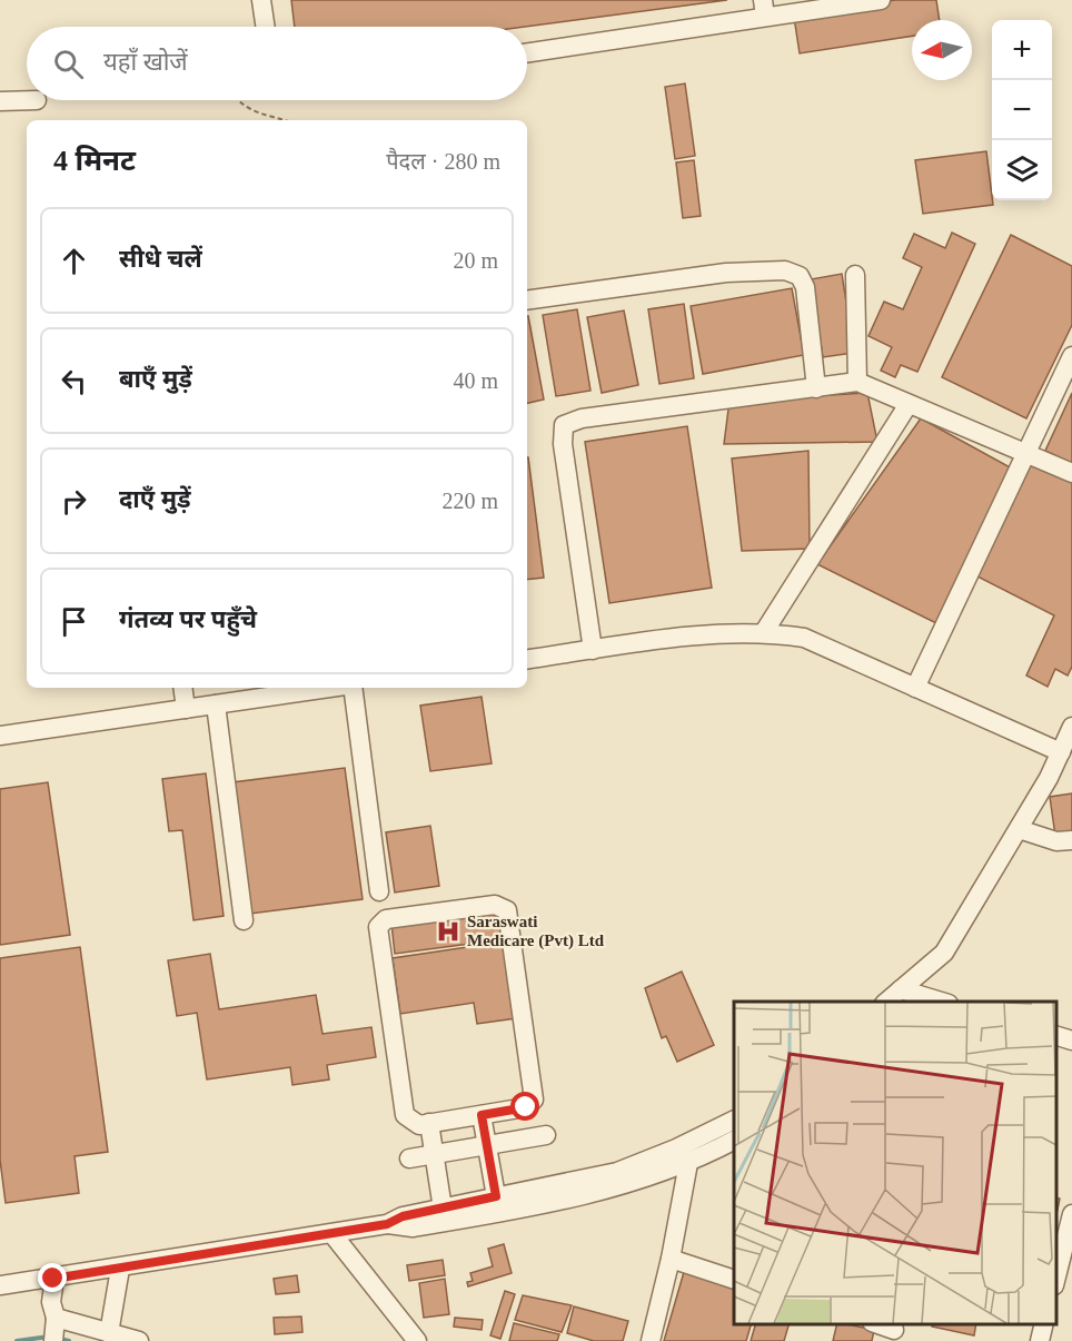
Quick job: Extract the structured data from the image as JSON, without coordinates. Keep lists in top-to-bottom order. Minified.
{"places":{"hospital":["Saraswati Medicare (Pvt) Ltd"]},"north":"left","page":{"map_buttons":["+","−"],"search":"यहाँ खोजें","heading":["4 मिनट","पैदल · 280 m"],"list":[["सीधे चलें","20 m"],["बाएँ मुड़ें","40 m"],["दाएँ मुड़ें","220 m"],"गंतव्य पर पहुँचे"]}}
